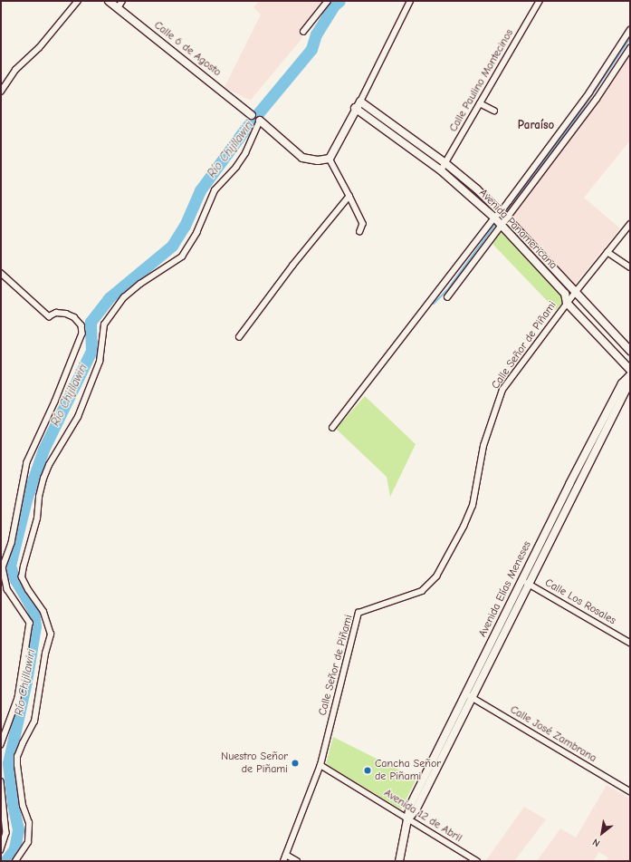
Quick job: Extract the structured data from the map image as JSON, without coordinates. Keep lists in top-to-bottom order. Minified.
{"streets":{"main road":["Calle 6 de Agosto","Avenida Panamericana","Avenida Elías Meneses"],"street":["Calle Paulino Montecinos","Calle Señor de Piñami","Calle Los Rosales","Calle José Zambrana","Avenida 12 de Abril"]},"crossings":[["Calle Paulino Montecinos","Avenida Panamericana"],["Avenida Panamericana","Calle Señor de Piñami"],["Calle Señor de Piñami","Avenida 12 de Abril"],["Avenida Elías Meneses","Calle Los Rosales"],["Avenida Elías Meneses","Calle José Zambrana"],["Avenida Elías Meneses","Avenida 12 de Abril"]],"districts":["Paraíso"],"water":["Río Chijllawiri"],"places":["Nuestro Señor de Piñami","Cancha Señor de Piñami"],"north":"bottom left"}
